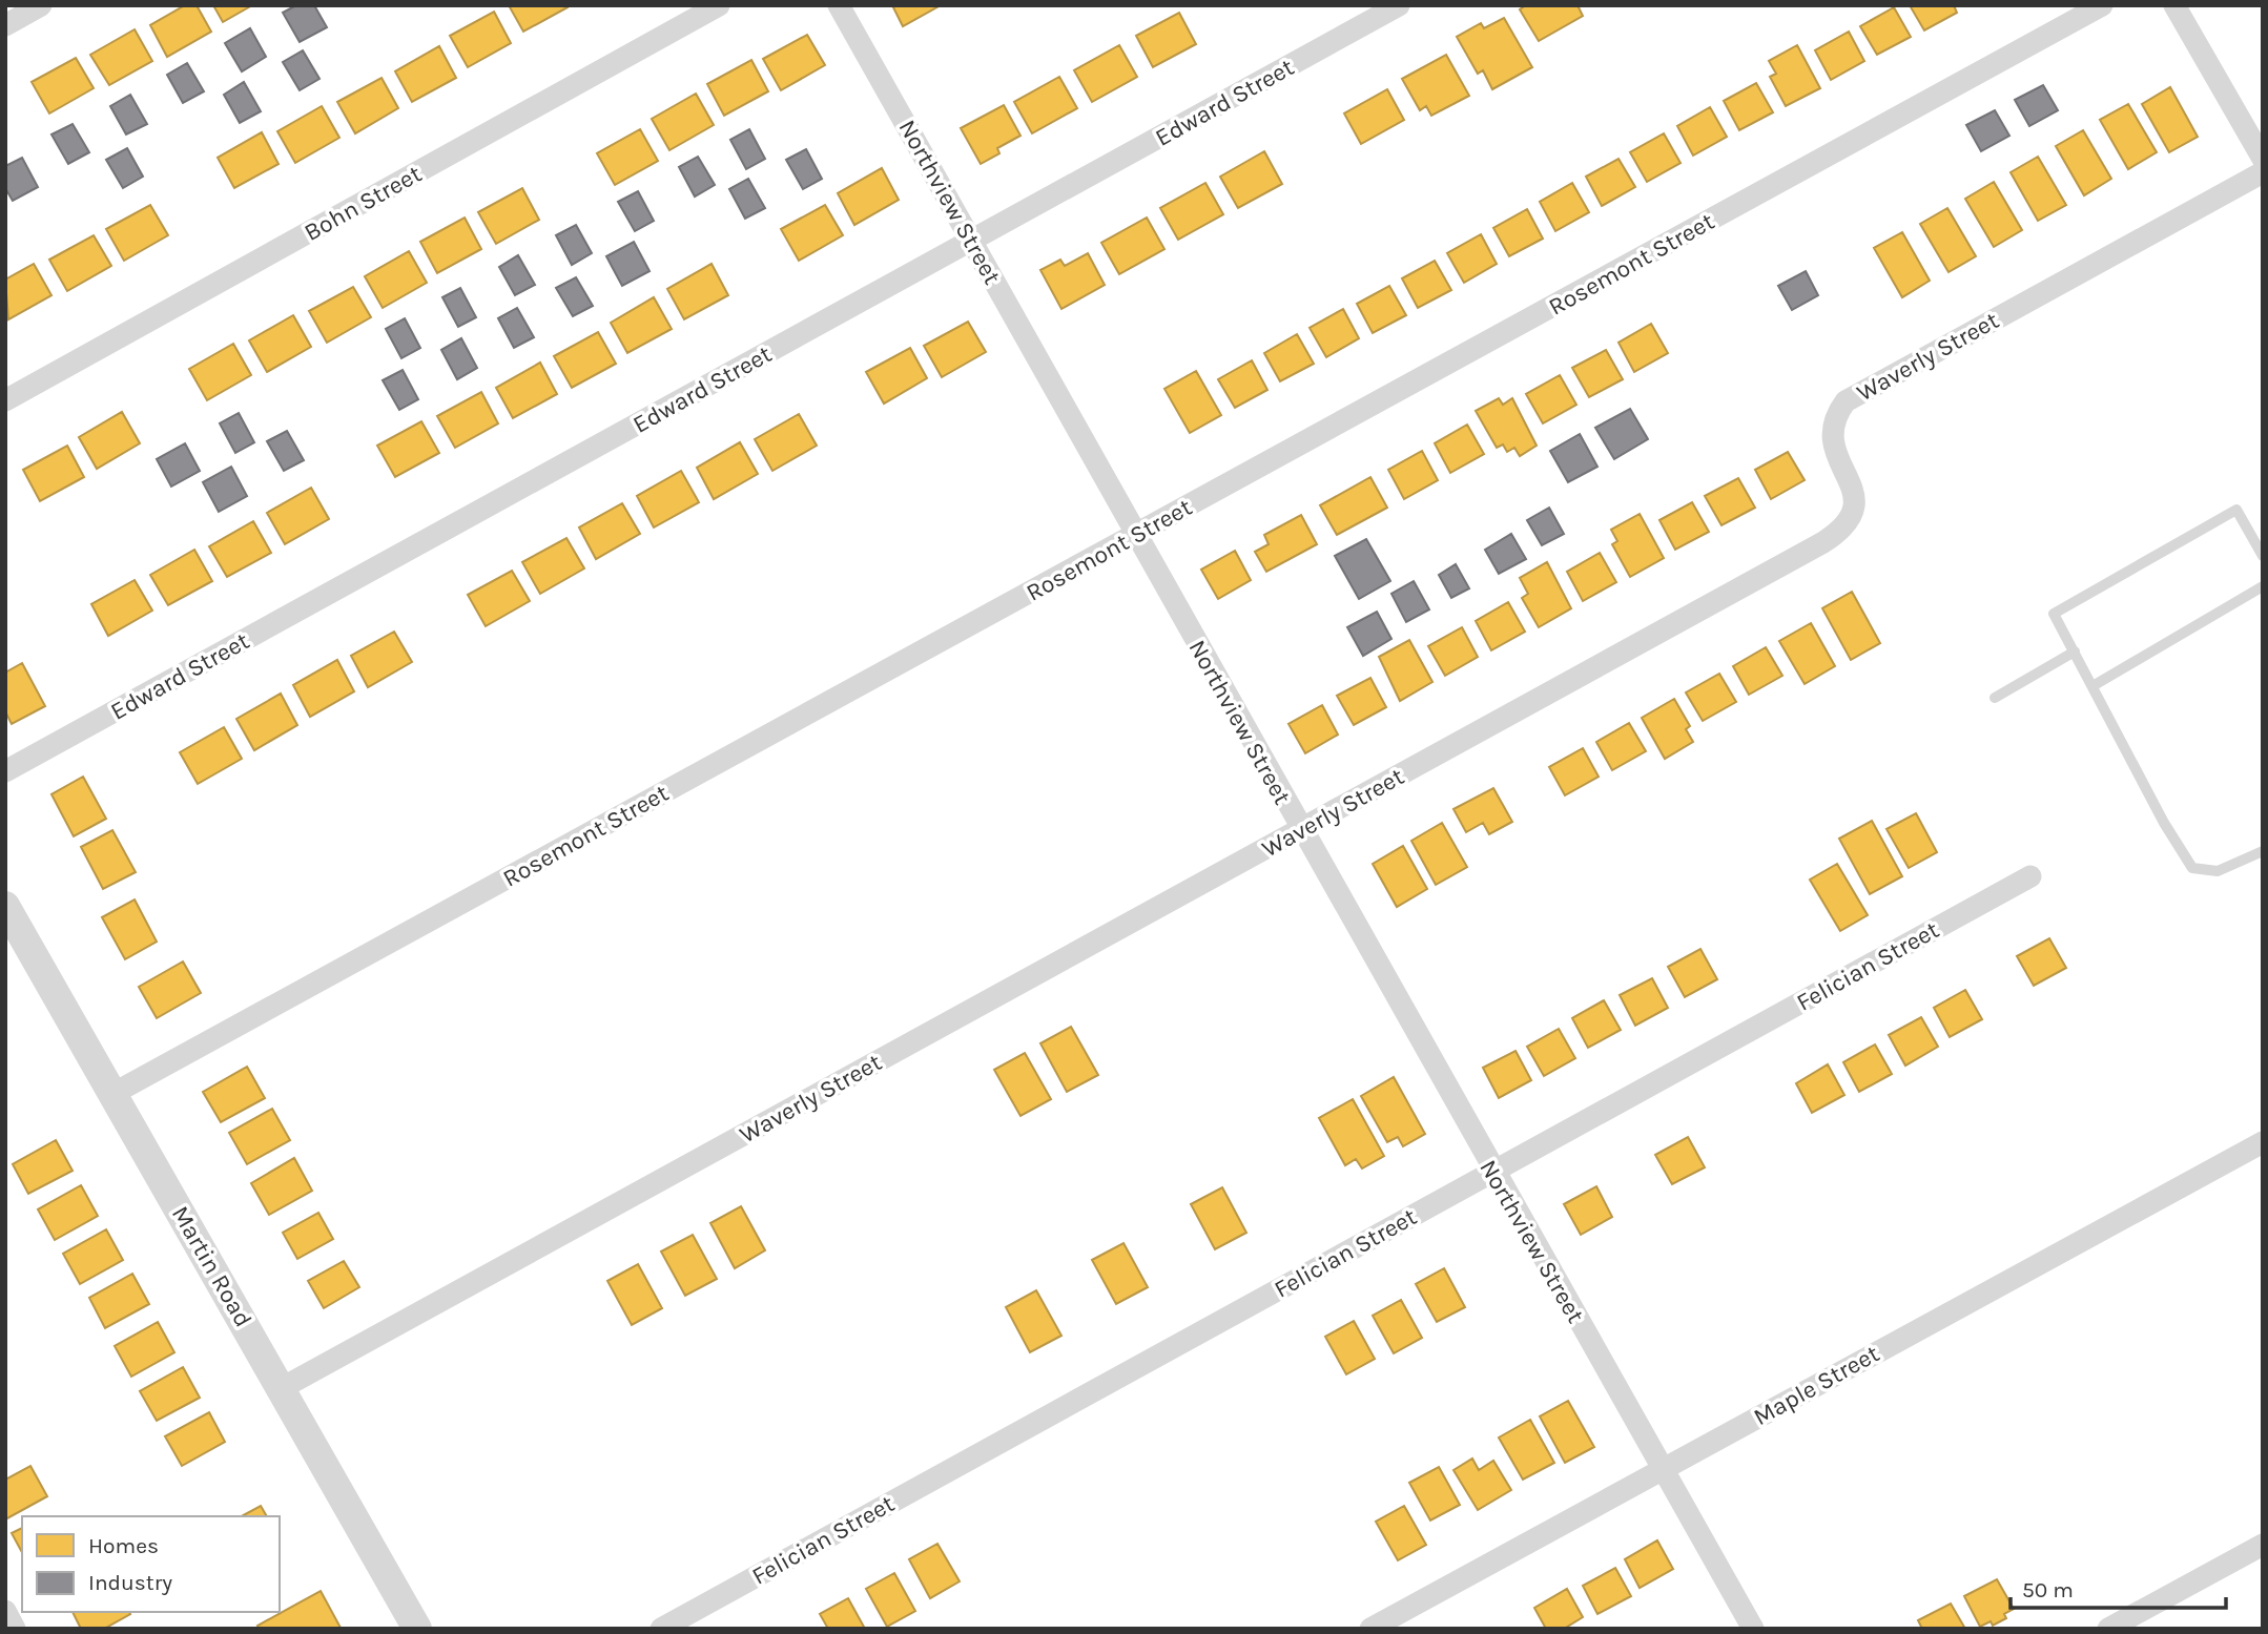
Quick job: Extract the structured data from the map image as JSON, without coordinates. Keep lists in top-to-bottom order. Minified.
{"streets":{"street":["Edward Street","Northview Street","Bohn Street","Rosemont Street","Waverly Street","Felician Street","Martin Road","Maple Street"]},"crossings":[["Edward Street","Northview Street"],["Northview Street","Rosemont Street"],["Northview Street","Waverly Street"],["Northview Street","Felician Street"],["Northview Street","Maple Street"],["Rosemont Street","Martin Road"],["Waverly Street","Martin Road"]],"legend":["Homes","Industry"],"scale_bar":"50 m"}
